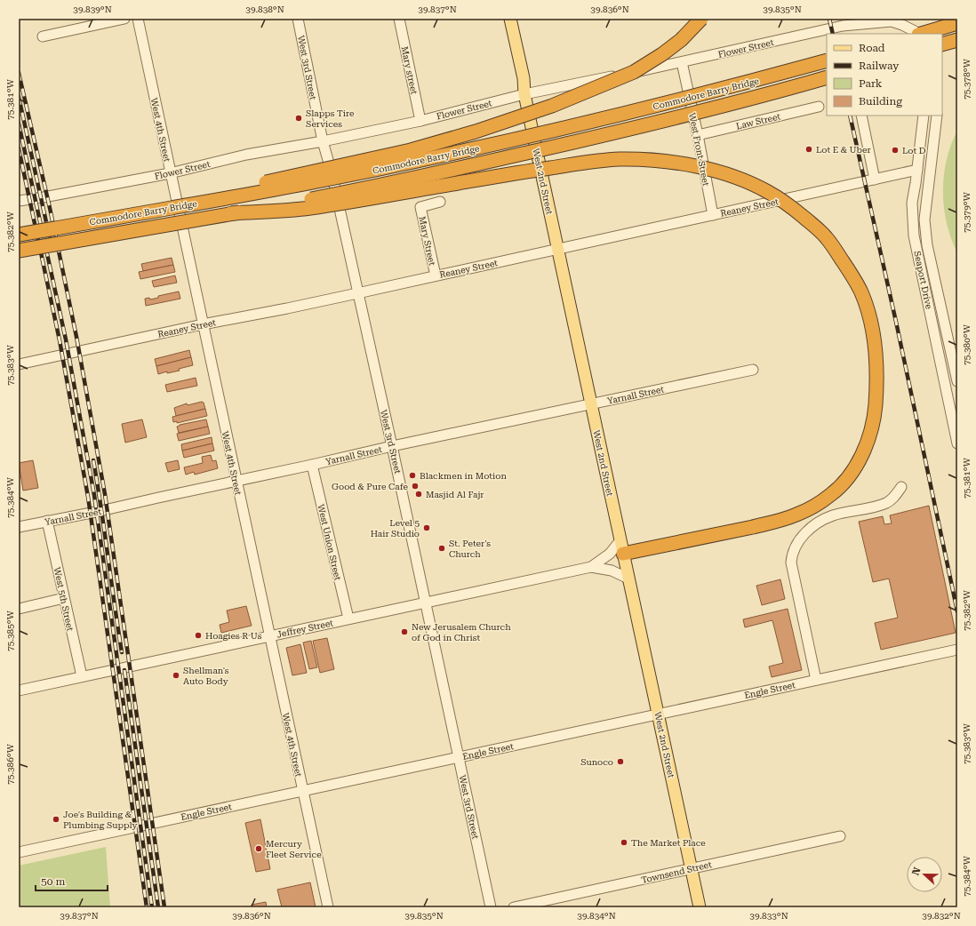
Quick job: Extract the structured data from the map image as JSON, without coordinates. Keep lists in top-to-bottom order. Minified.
{"streets":{"highway":["Commodore Barry Bridge"],"main road":["West 2nd Street"],"street":["Flower Street","West 3rd Street","Mary street","Law Street","West 4th Street","West Front Street","Reaney Street","Mary Street","Seaport Drive","Yarnall Street","West Union Street","West 5th Street","Jeffrey Street","Engle Street","Townsend Street"]},"crossings":[["Flower Street","West 3rd Street"],["Flower Street","Mary street"],["Flower Street","West 4th Street"],["Flower Street","West Front Street"],["Flower Street","West 2nd Street"],["West 3rd Street","Reaney Street"],["West 3rd Street","Yarnall Street"],["West 3rd Street","Jeffrey Street"],["West 3rd Street","Engle Street"],["Law Street","West Front Street"],["West 4th Street","Reaney Street"],["West 4th Street","Yarnall Street"],["West 4th Street","Jeffrey Street"],["West 4th Street","Engle Street"],["West Front Street","Reaney Street"],["West 2nd Street","Reaney Street"],["West 2nd Street","Yarnall Street"],["West 2nd Street","Engle Street"],["West 2nd Street","Townsend Street"],["Reaney Street","Mary Street"],["Reaney Street","Seaport Drive"],["Yarnall Street","West Union Street"],["Yarnall Street","West 5th Street"],["West Union Street","Jeffrey Street"],["West 5th Street","Jeffrey Street"]],"places":["Slapps Tire Services","Lot E & Uber","Lot D","Blackmen in Motion","Good & Pure Cafe","Masjid Al Fajr","Level 5 Hair Studio","St. Peter's Church","New Jerusalem Church of God in Christ","Hoagies R Us","Shellman's Auto Body","Sunoco","Joe's Building & Plumbing Supply","The Market Place","Mercury Fleet Service"],"legend":["Road","Railway","Park","Building"],"scale_bar":"50 m","north":"left","coordinates":["39.839°N","39.838°N","39.837°N","39.836°N","39.835°N","75.378°W","75.381°W","75.379°W","75.382°W","75.380°W","75.383°W","75.384°W","75.385°W","75.386°W","39.834°N","39.833°N","39.832°N"]}
